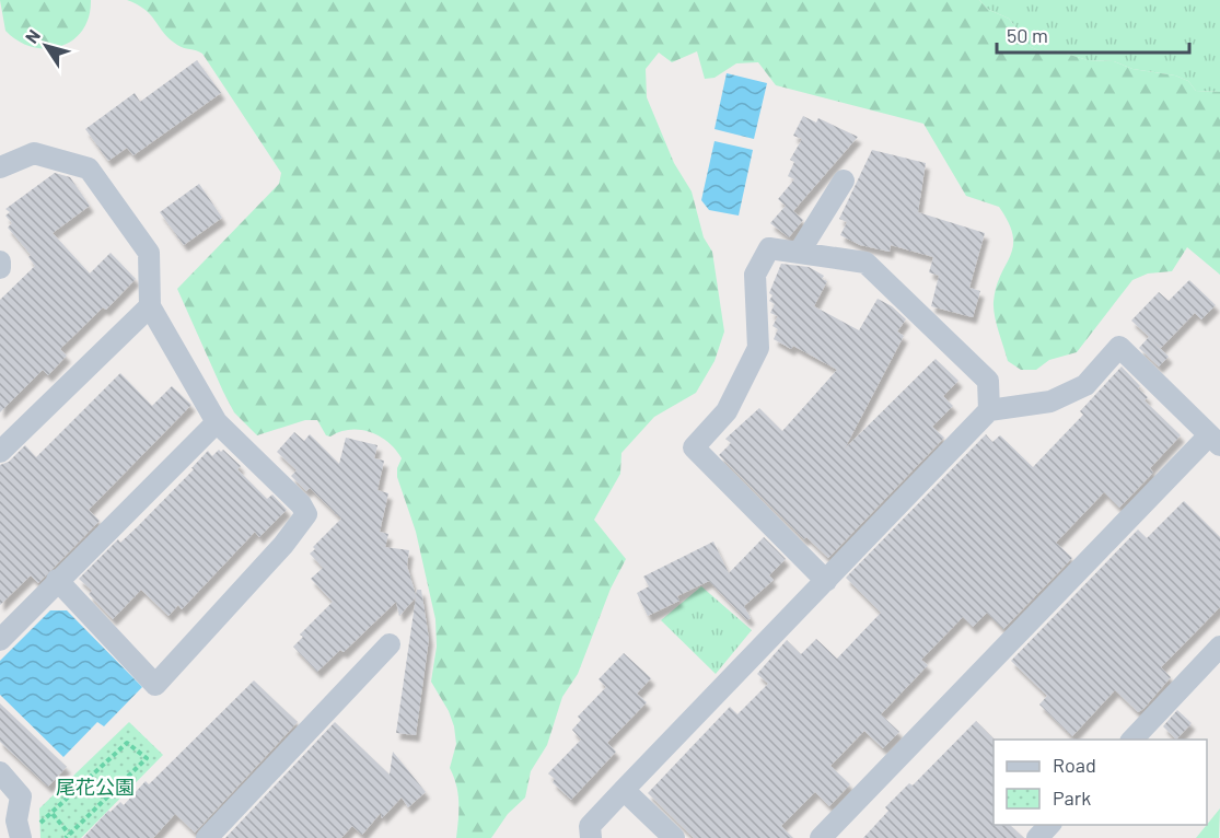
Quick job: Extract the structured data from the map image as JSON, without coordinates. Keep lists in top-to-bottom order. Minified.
{"parks":["尾花公園"],"legend":["Road","Park"],"scale_bar":"50 m","north":"top left"}
